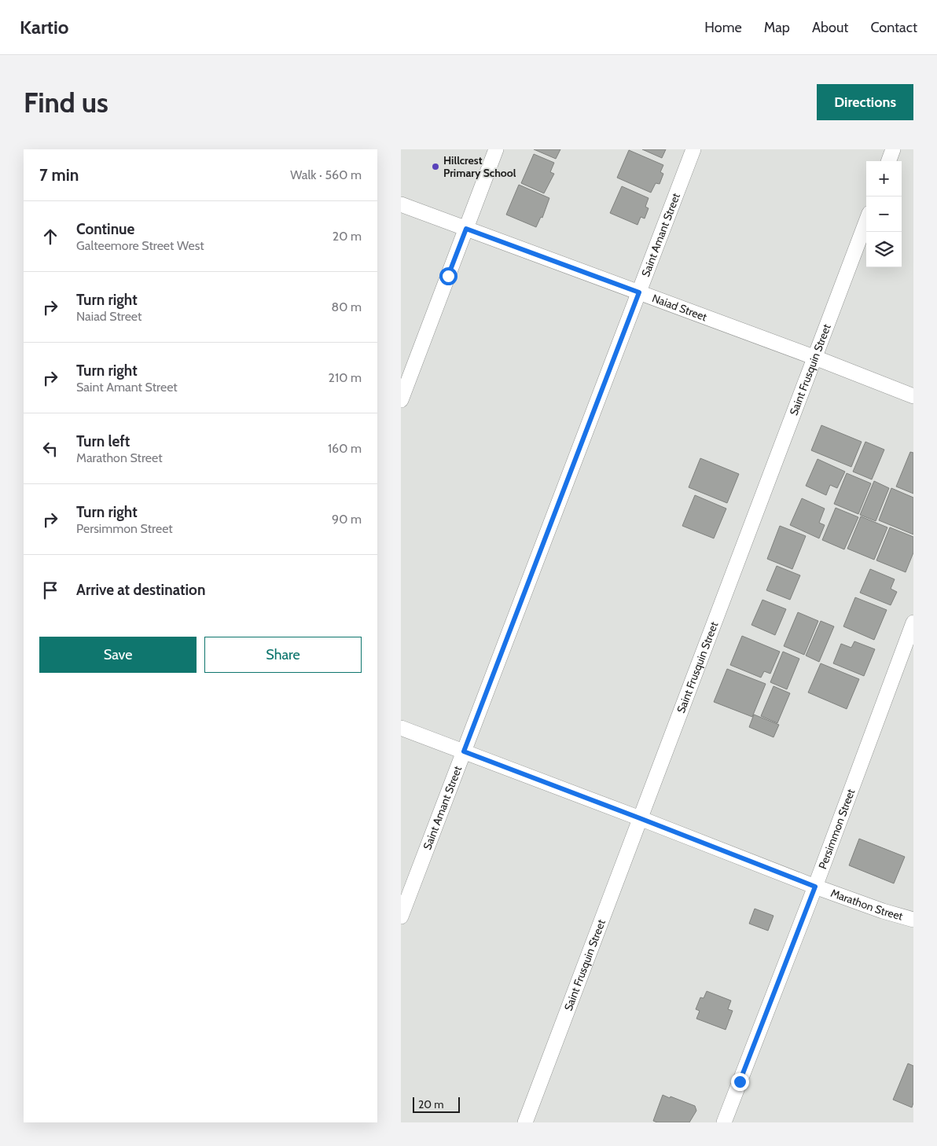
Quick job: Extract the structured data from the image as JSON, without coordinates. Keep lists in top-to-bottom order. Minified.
{"streets":{"street":["Saint Amant Street","Naiad Street","Saint Frusquin Street","Persimmon Street","Marathon Street"]},"crossings":[["Saint Amant Street","Naiad Street"],["Saint Amant Street","Marathon Street"],["Naiad Street","Saint Frusquin Street"],["Saint Frusquin Street","Marathon Street"],["Persimmon Street","Marathon Street"]],"places":["Hillcrest Primary School"],"scale_bar":"20 m","page":{"header":"Kartio","nav":["Home","Map","About","Contact"],"buttons":["Directions",["Save","Share"]],"title":"Find us","heading":["7 min","Walk · 560 m"],"map_buttons":["+","−"],"list":[["Continue","Galteemore Street West","20 m"],["Turn right","Naiad Street","80 m"],["Turn right","Saint Amant Street","210 m"],["Turn left","Marathon Street","160 m"],["Turn right","Persimmon Street","90 m"],"Arrive at destination"],"scale":"20 m"}}
